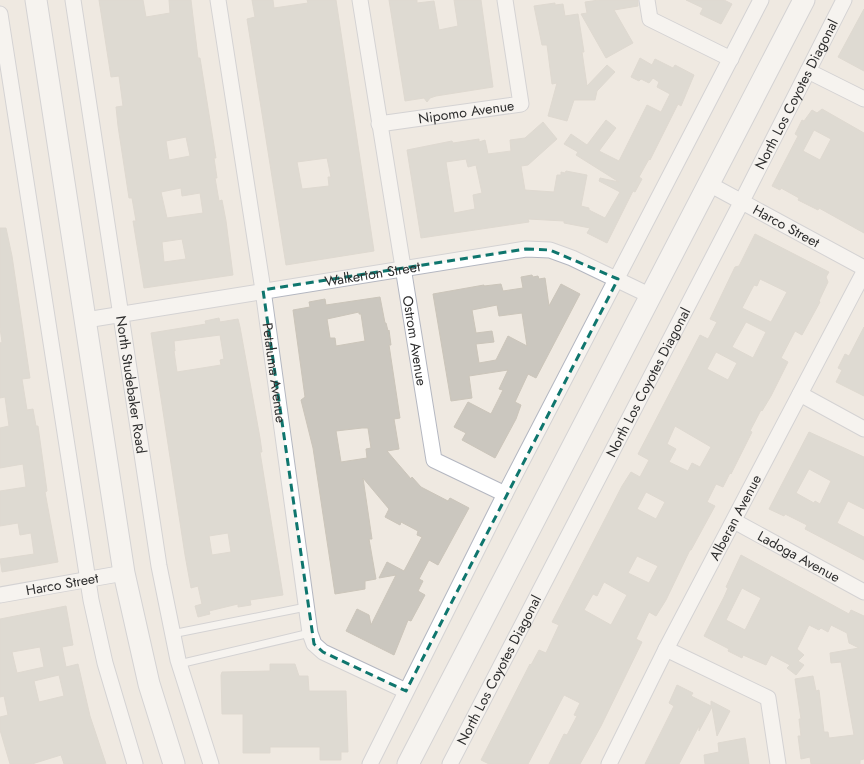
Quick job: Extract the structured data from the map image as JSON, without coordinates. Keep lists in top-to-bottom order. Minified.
{"streets":{"street":["North Los Coyotes Diagonal","Nipomo Avenue","Harco Street","Walkerton Street","Ostrom Avenue","Petaluma Avenue","North Studebaker Road","Alberan Avenue","Ladoga Avenue"]},"crossings":[["North Los Coyotes Diagonal","Harco Street"],["Nipomo Avenue","Ostrom Avenue"],["Walkerton Street","Ostrom Avenue"],["Walkerton Street","Petaluma Avenue"],["Walkerton Street","North Studebaker Road"],["Alberan Avenue","Ladoga Avenue"]]}
